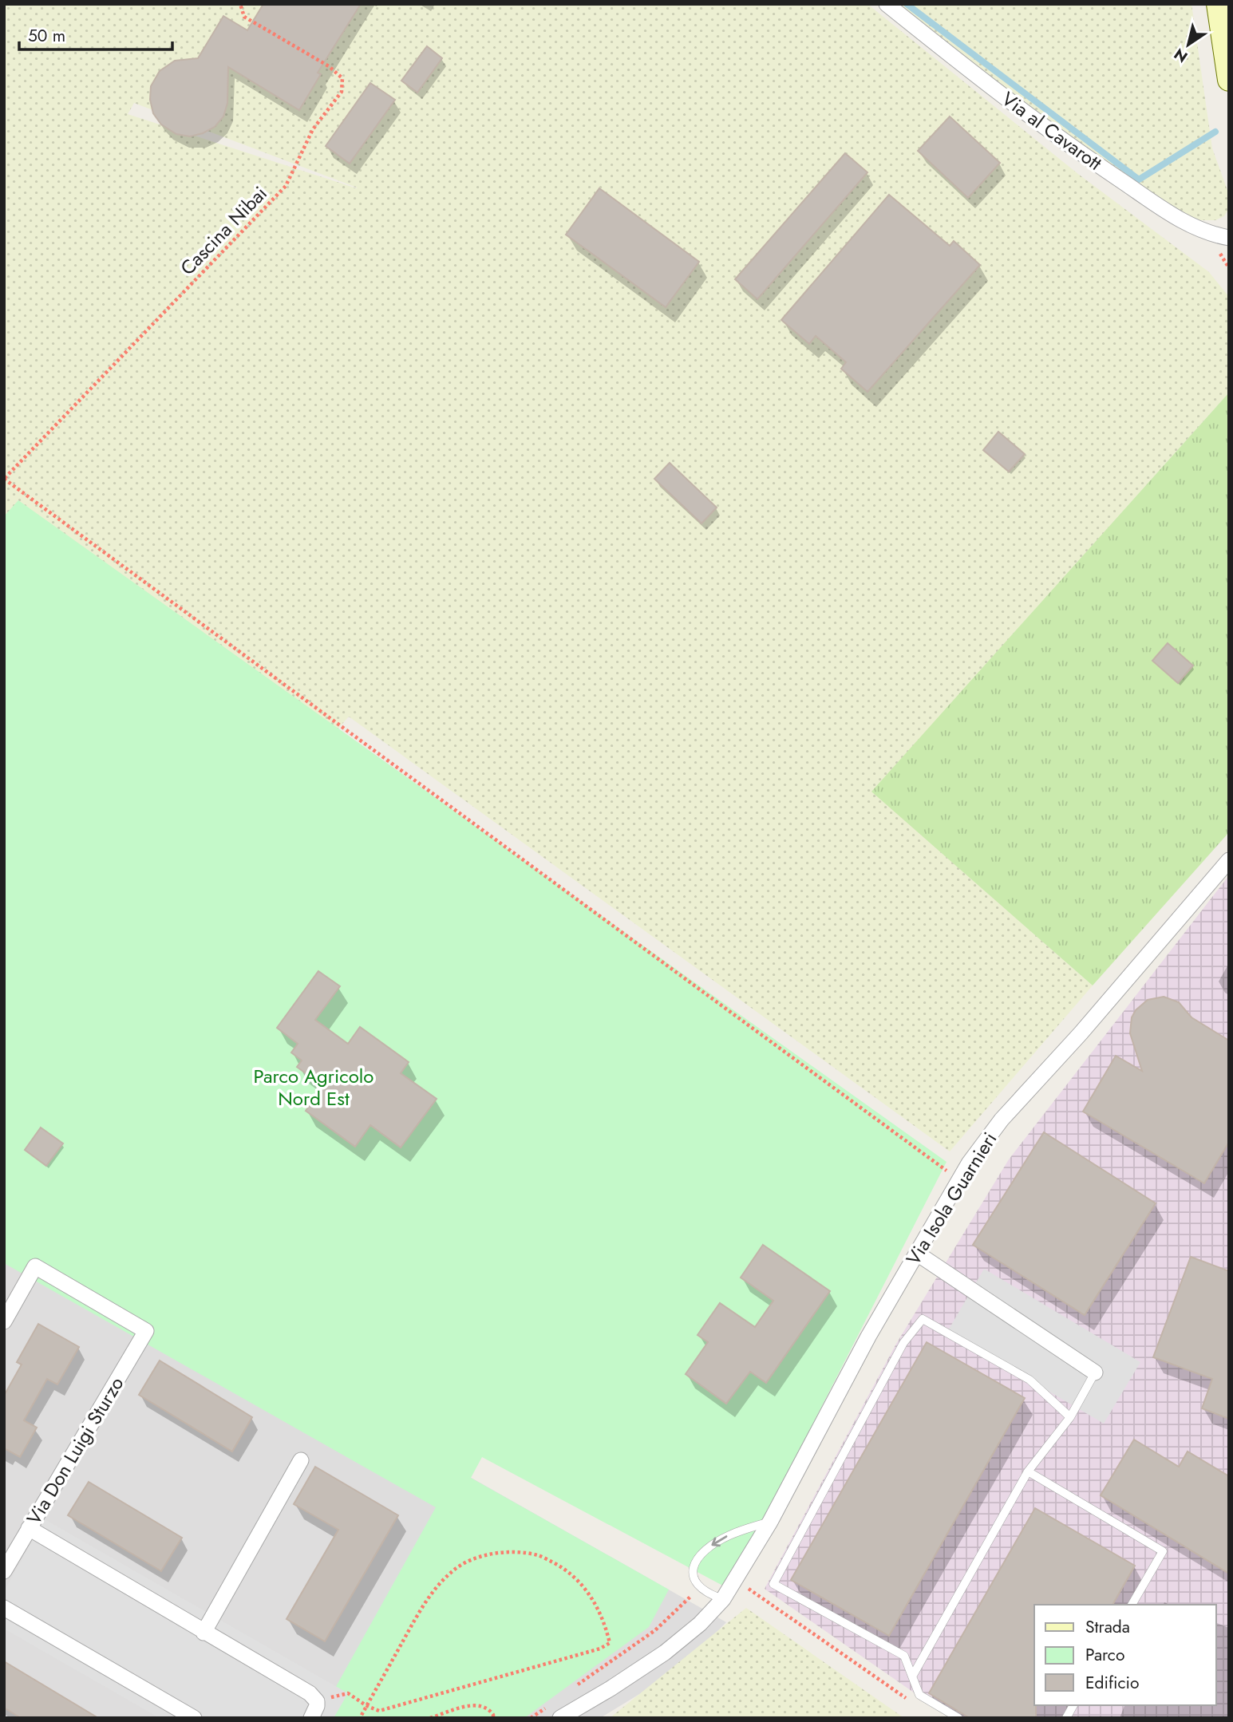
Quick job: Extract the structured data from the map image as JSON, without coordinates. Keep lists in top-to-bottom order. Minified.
{"streets":{"street":["Via al Cavarott","Via Isola Guarnieri","Via Don Luigi Sturzo"],"path":["Cascina Nibai"]},"parks":["Parco Agricolo Nord Est"],"legend":["Strada","Parco","Edificio"],"scale_bar":"50 m","north":"bottom left"}
